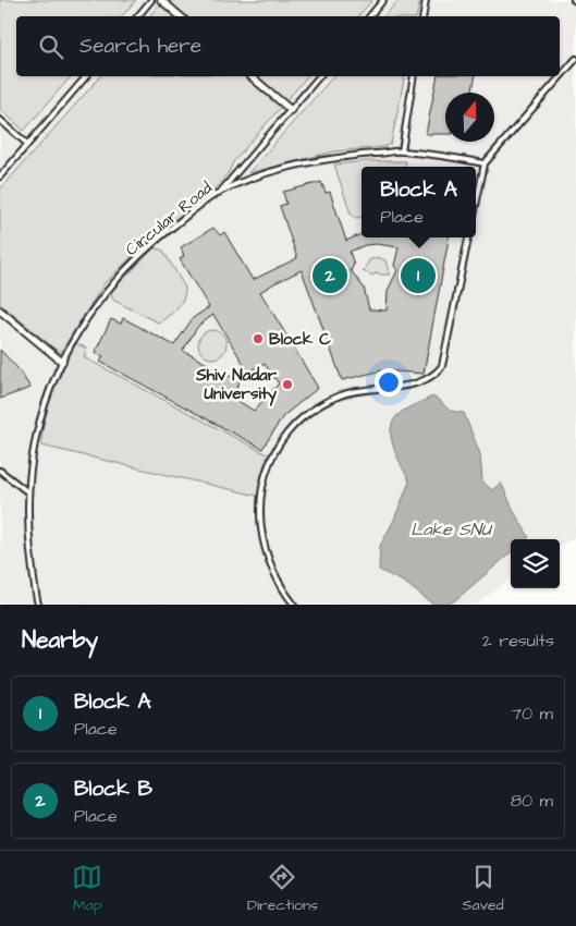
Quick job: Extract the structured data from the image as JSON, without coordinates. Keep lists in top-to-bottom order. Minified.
{"streets":{"lane":["Circular Road"]},"water":["Lake SNU"],"places":["Block C","Shiv Nadar University"],"north":"top","page":{"search":"Search here","popup":["Block A","Place"],"pins":["1","2"],"heading":["Nearby","2 results"],"list":[{"mark":"1","name":"Block A","note":"Place","value":"70 m"},{"mark":"2","name":"Block B","note":"Place","value":"80 m"}],"nav":["Map","Directions","Saved"]}}
